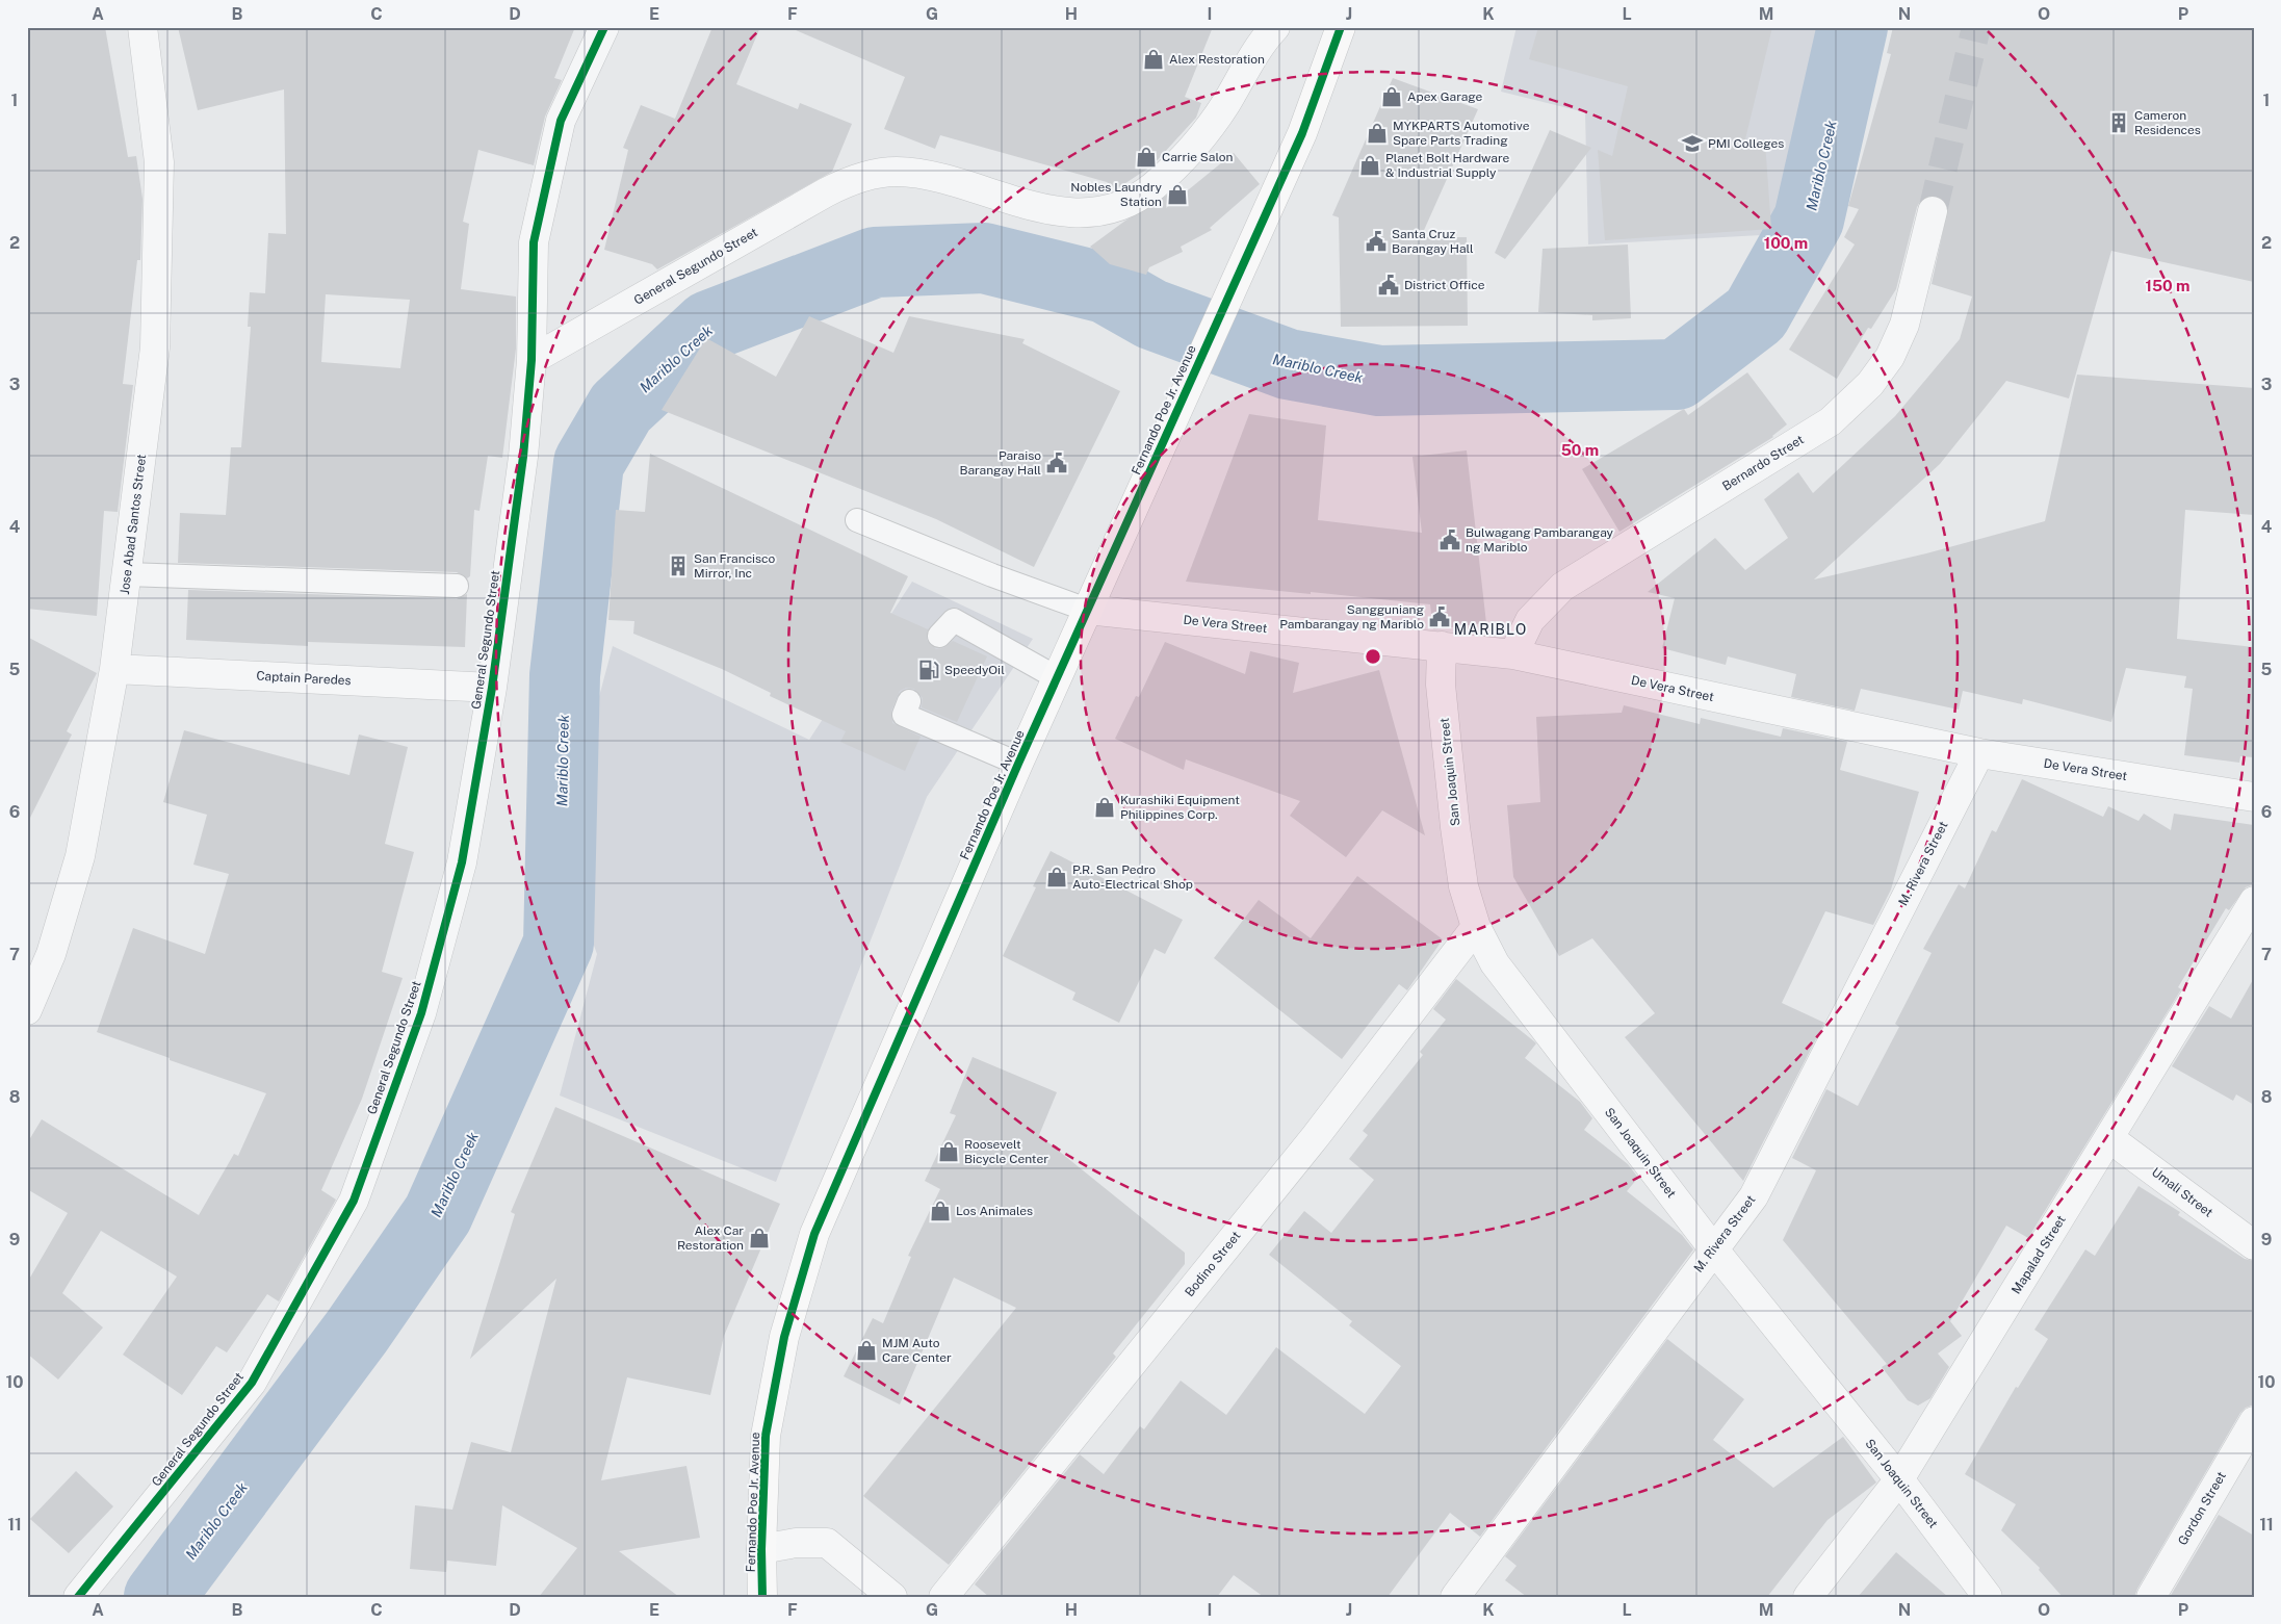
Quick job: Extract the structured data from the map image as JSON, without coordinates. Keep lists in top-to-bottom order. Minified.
{"streets":{"main road":["Fernando Poe Jr. Avenue"],"street":["General Segundo Street","Bernardo Street","Jose Abad Santos Street","De Vera Street","Captain Paredes","San Joaquin Street","M. Rivera Street","Umali Street","Mapalad Street","Bodino Street","Gordon Street"]},"crossings":[["General Segundo Street","Captain Paredes"],["Fernando Poe Jr. Avenue","De Vera Street"],["Bernardo Street","De Vera Street"],["Jose Abad Santos Street","Captain Paredes"],["De Vera Street","San Joaquin Street"],["De Vera Street","M. Rivera Street"],["San Joaquin Street","M. Rivera Street"],["San Joaquin Street","Mapalad Street"],["San Joaquin Street","Bodino Street"],["Umali Street","Mapalad Street"]],"districts":["MARIBLO"],"water":["Mariblo Creek"],"places":{"shop":["Alex Restoration","Apex Garage","MYKPARTS Automotive Spare Parts Trading","Carrie Salon","Planet Bolt Hardware & Industrial Supply","Nobles Laundry Station","Kurashiki Equipment Philippines Corp.","P.R. San Pedro Auto-Electrical Shop","Roosevelt Bicycle Center","Los Animales","Alex Car Restoration","MJM Auto Care Center"],"building":["Cameron Residences","San Francisco Mirror, Inc"],"school or university":["PMI Colleges"],"public building":["Santa Cruz Barangay Hall","District Office","Paraiso Barangay Hall","Bulwagang Pambarangay ng Mariblo","Sangguniang Pambarangay ng Mariblo"],"fuel station":["SpeedyOil"]},"grid":{"columns":["A","B","C","D","E","F","G","H","I","J","K","L","M","N","O","P"],"rows":["1","2","3","4","5","6","7","8","9","10","11"]},"rings":["100 m","150 m","50 m"]}
